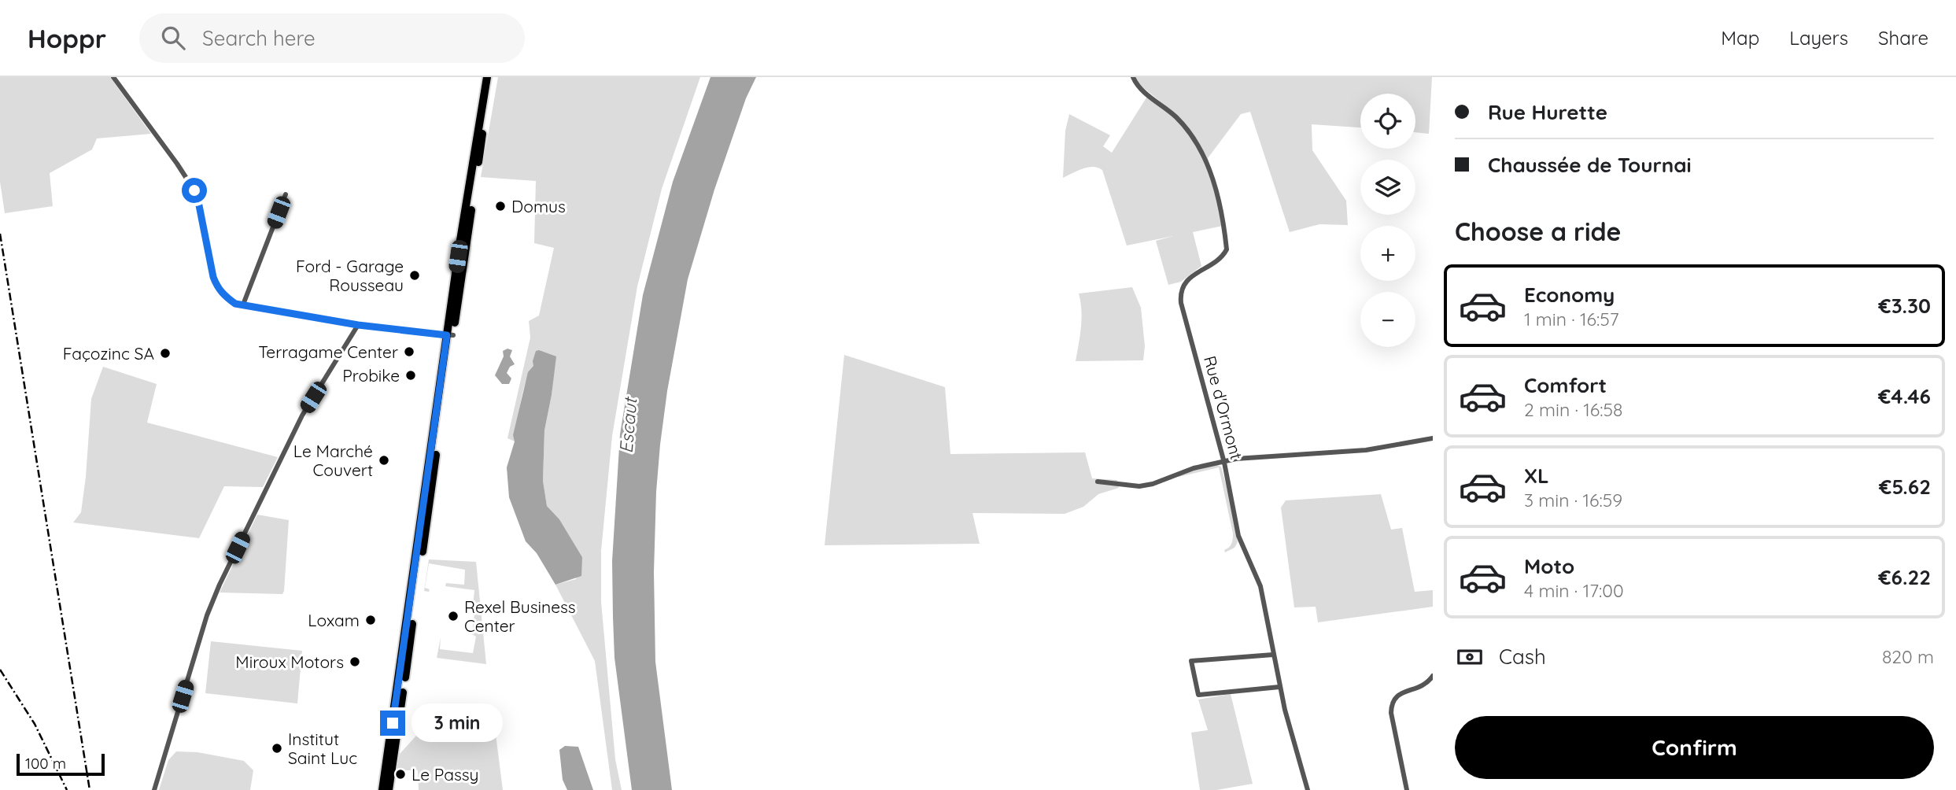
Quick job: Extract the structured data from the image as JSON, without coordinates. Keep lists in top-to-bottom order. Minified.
{"streets":{"street":["Rue d'Ormont"]},"water":["Escaut"],"places":["Domus","Ford - Garage Rousseau","Terragame Center","Façozinc SA","Probike","Le Marché Couvert","Rexel Business Center","Loxam","Miroux Motors","Institut Saint Luc","Le Passy"],"scale_bar":"100 m","page":{"header":"Hoppr","search":"Search here","nav":["Map","Layers","Share"],"banner":["Rue Hurette","Chaussée de Tournai"],"map_buttons":["+","−"],"heading":"Choose a ride","list":[{"name":"Economy","note":"1 min · 16:57","value":"€3.30"},{"name":"Comfort","note":"2 min · 16:58","value":"€4.46"},{"name":"XL","note":"3 min · 16:59","value":"€5.62"},{"name":"Moto","note":"4 min · 17:00","value":"€6.22"}],"pay":["Cash","820 m"],"bubble":"3 min","buttons":"Confirm","scale":"100 m"}}
